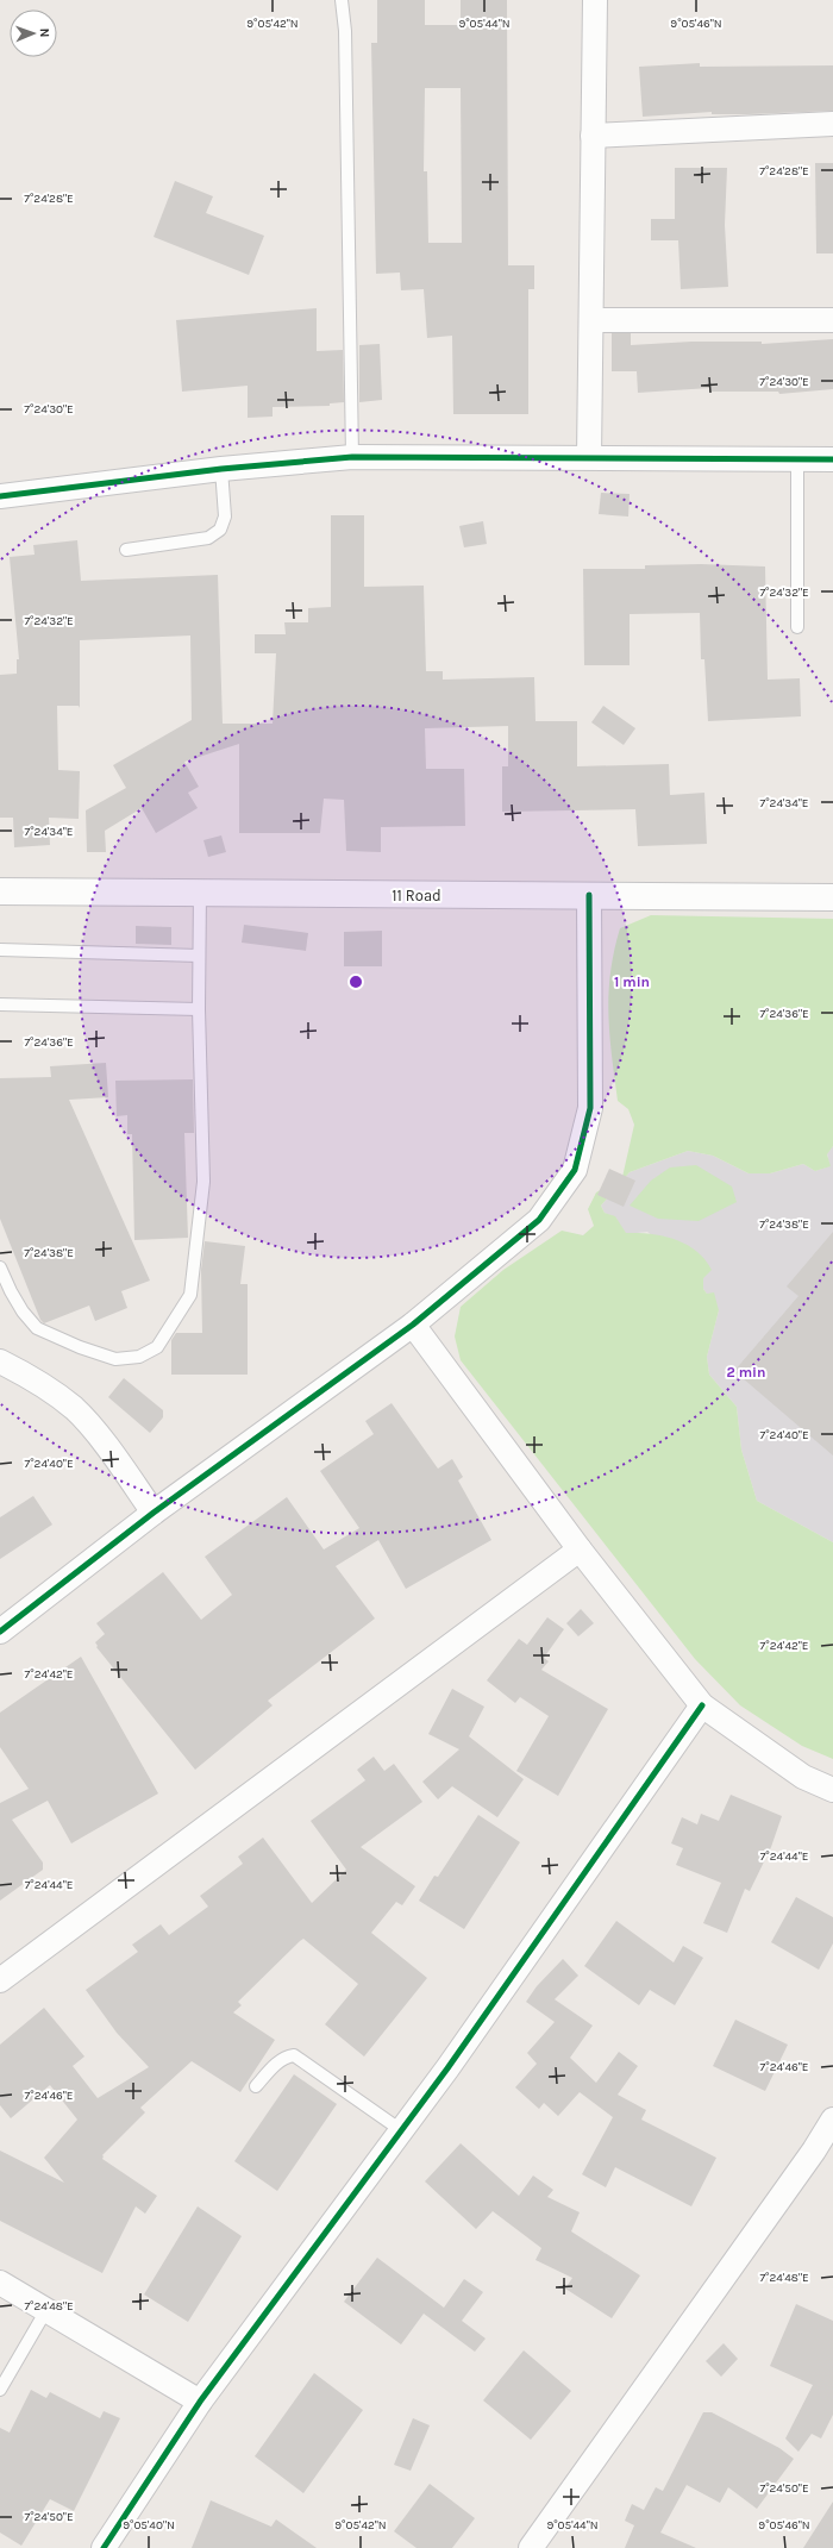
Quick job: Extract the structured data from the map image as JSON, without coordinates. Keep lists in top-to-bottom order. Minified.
{"streets":{"street":["11 Road"]},"north":"right","coordinates":["9°05'42\"N","9°05'44\"N","9°05'46\"N","7°24'28\"E","7°24'30\"E","7°24'32\"E","7°24'34\"E","7°24'36\"E","7°24'38\"E","7°24'40\"E","7°24'42\"E","7°24'44\"E","7°24'46\"E","7°24'48\"E","7°24'50\"E","9°05'40\"N"],"rings":["1 min","2 min"]}
